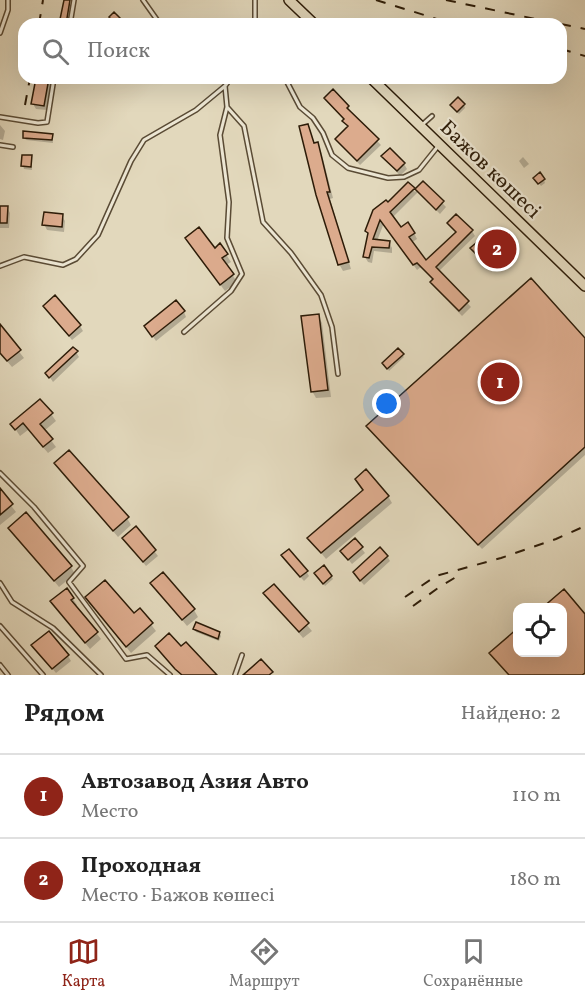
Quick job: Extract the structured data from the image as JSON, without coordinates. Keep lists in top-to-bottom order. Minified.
{"streets":{"main road":["Бажов көшесі"]},"page":{"search":"Поиск","pins":["2","1"],"heading":["Рядом","Найдено: 2"],"list":[{"mark":"1","name":"Автозавод Азия Авто","note":"Место","value":"110 m"},{"mark":"2","name":"Проходная","note":"Место · Бажов көшесі","value":"180 m"}],"nav":["Карта","Маршрут","Сохранённые"]}}
